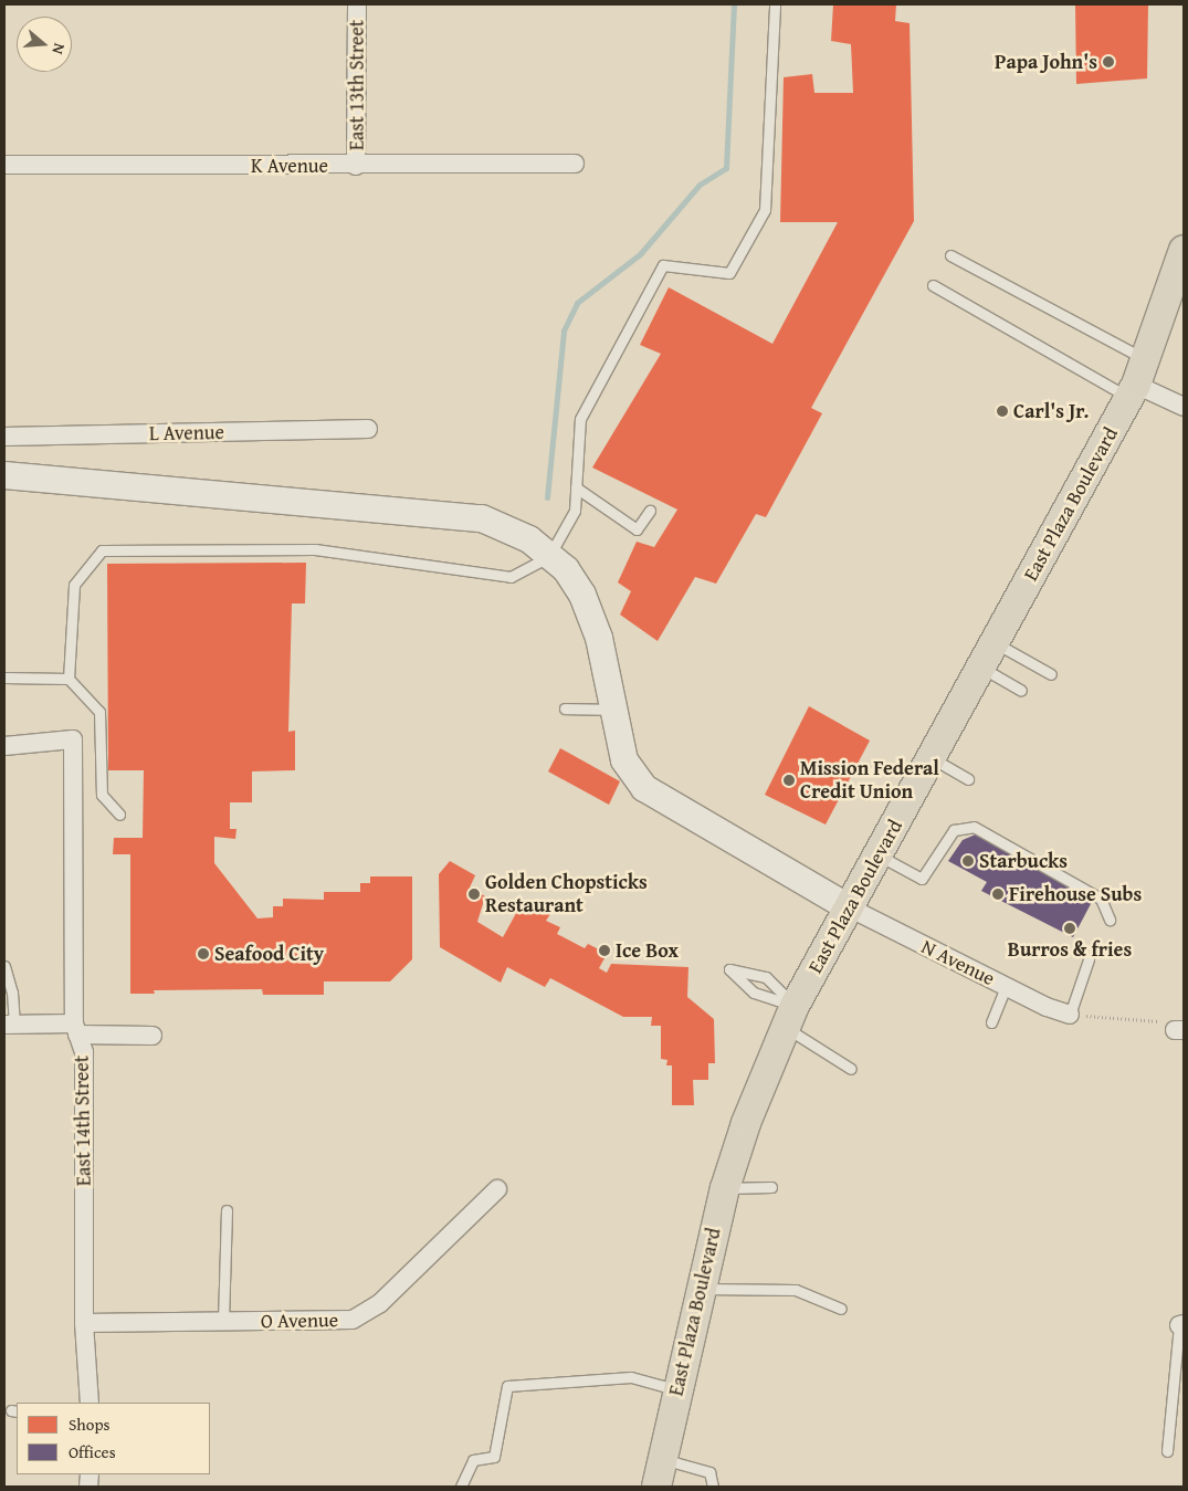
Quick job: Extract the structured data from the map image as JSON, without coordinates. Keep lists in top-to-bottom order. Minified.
{"streets":{"main road":["East Plaza Boulevard"],"street":["East 13th Street","K Avenue","L Avenue","N Avenue","East 14th Street","O Avenue"]},"crossings":[["East 13th Street","K Avenue"],["East Plaza Boulevard","N Avenue"],["East 14th Street","O Avenue"]],"places":["Papa John's","Carl's Jr.","Mission Federal Credit Union","Starbucks","Golden Chopsticks Restaurant","Firehouse Subs","Burros & fries","Ice Box","Seafood City"],"legend":["Shops","Offices"],"north":"right"}
